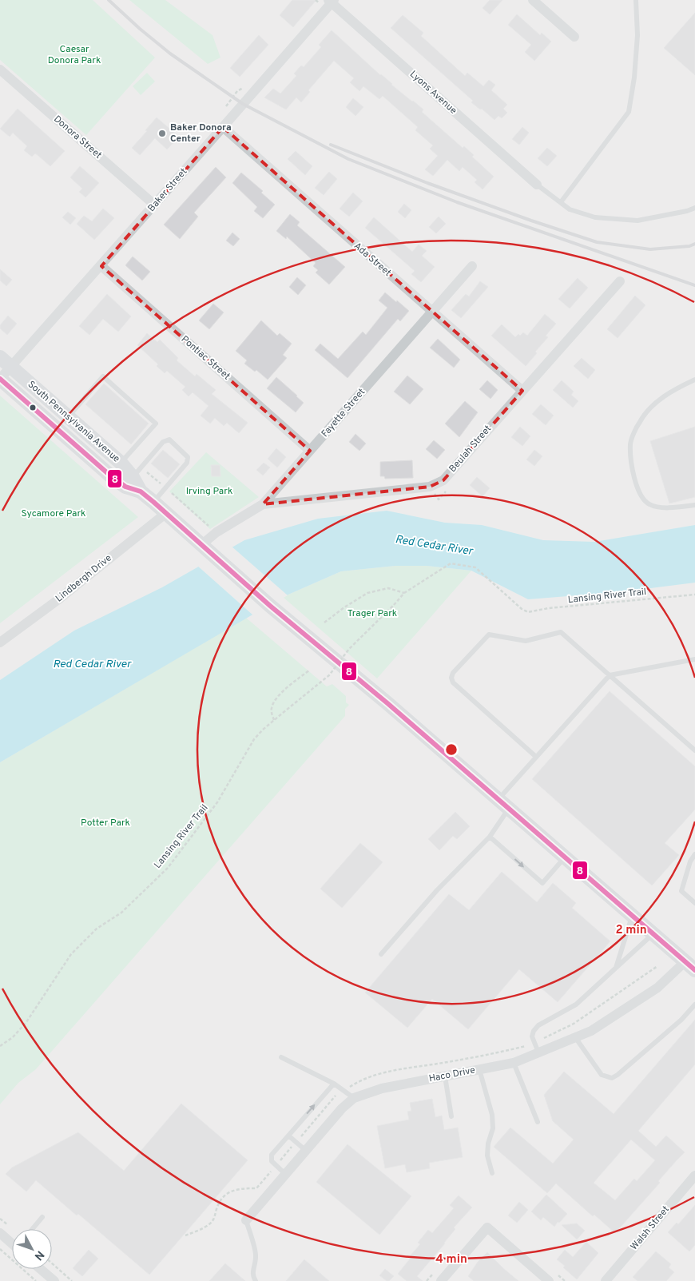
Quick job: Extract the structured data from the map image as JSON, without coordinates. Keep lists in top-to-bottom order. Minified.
{"streets":{"main road":["South Pennsylvania Avenue"],"street":["Lyons Avenue","Donora Street","Baker Street","Ada Street","Pontiac Street","Fayette Street","Beulah Street","Lindbergh Drive","Haco Drive","Walsh Street"],"path":["Lansing River Trail"]},"crossings":[["Lyons Avenue","Baker Street"],["Donora Street","Baker Street"],["Baker Street","Ada Street"],["Baker Street","Pontiac Street"],["Baker Street","South Pennsylvania Avenue"],["Ada Street","Fayette Street"],["Ada Street","Beulah Street"],["Pontiac Street","Fayette Street"],["Fayette Street","South Pennsylvania Avenue"],["Fayette Street","Beulah Street"],["South Pennsylvania Avenue","Lindbergh Drive"],["South Pennsylvania Avenue","Haco Drive"]],"water":["Red Cedar River"],"parks":["Caesar Donora Park","Irving Park","Sycamore Park","Trager Park","Potter Park"],"places":["Baker Donora Center"],"lines":["transit line 8"],"north":"bottom right","rings":["2 min","4 min"]}
